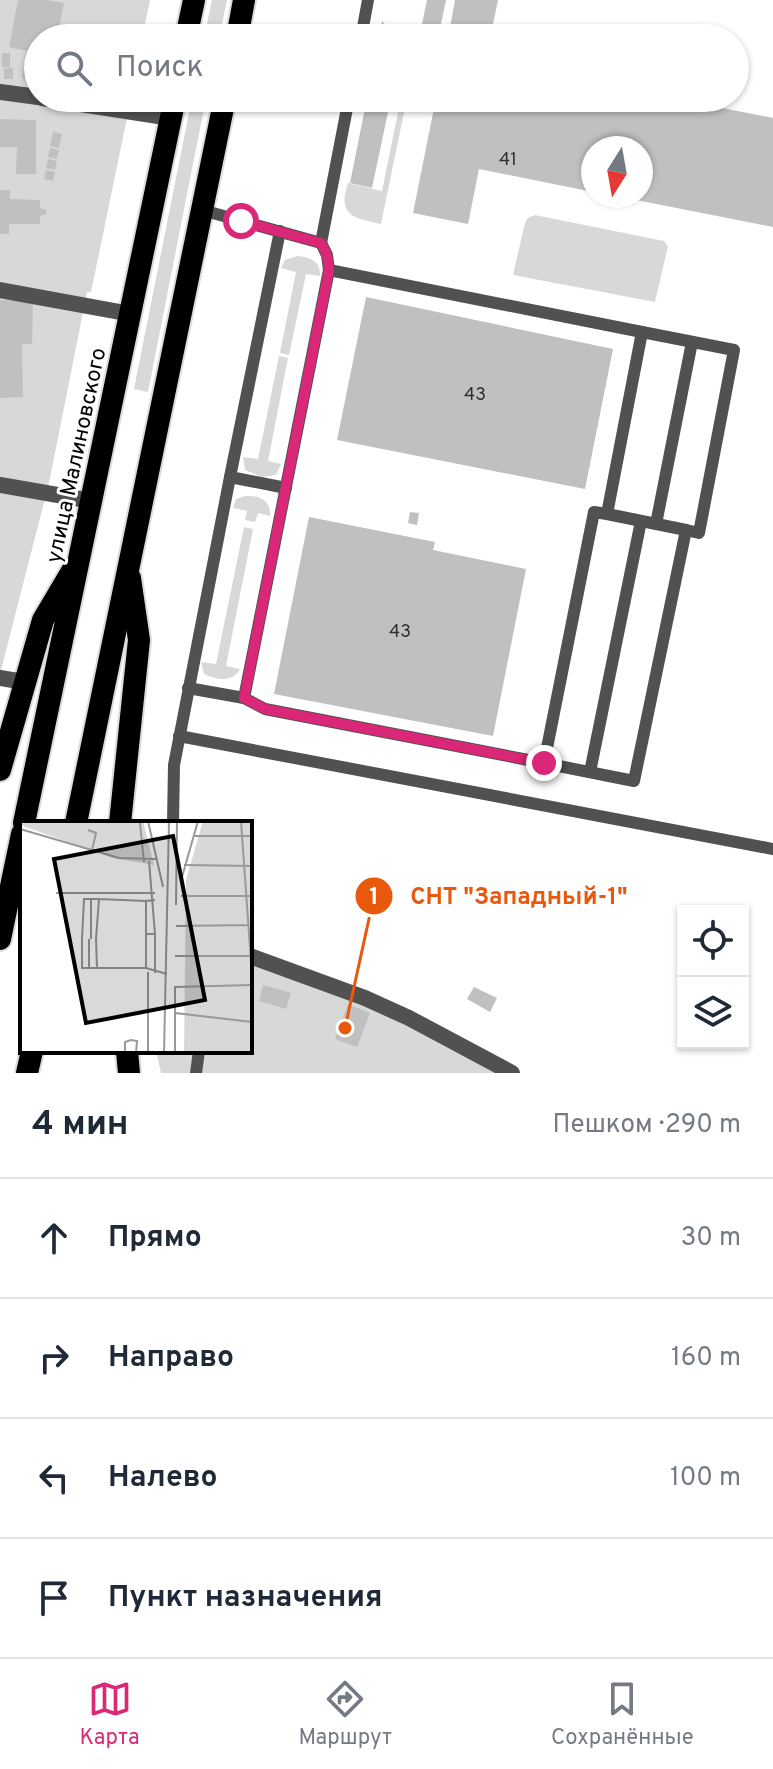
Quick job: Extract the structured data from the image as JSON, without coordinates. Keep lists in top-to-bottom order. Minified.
{"streets":{"highway":["улица Малиновского"]},"places":["СНТ \"Западный-1\""],"house_numbers":["41","43","43"],"north":"bottom","page":{"search":"Поиск","heading":["4 мин","Пешком · 290 m"],"list":[["Прямо","30 m"],["Направо","160 m"],["Налево","100 m"],"Пункт назначения"],"nav":["Карта","Маршрут","Сохранённые"]}}
